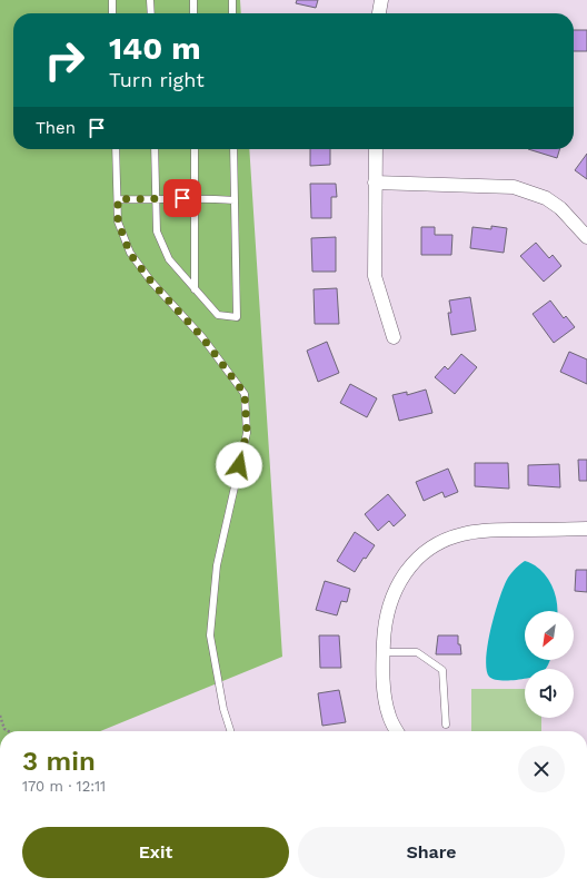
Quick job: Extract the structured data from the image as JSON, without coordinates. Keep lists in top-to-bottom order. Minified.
{"north":"bottom left","page":{"turn":["140 m","Turn right"],"then":"Then","heading":["3 min","170 m · 12:11"],"buttons":["Exit","Share"]}}
